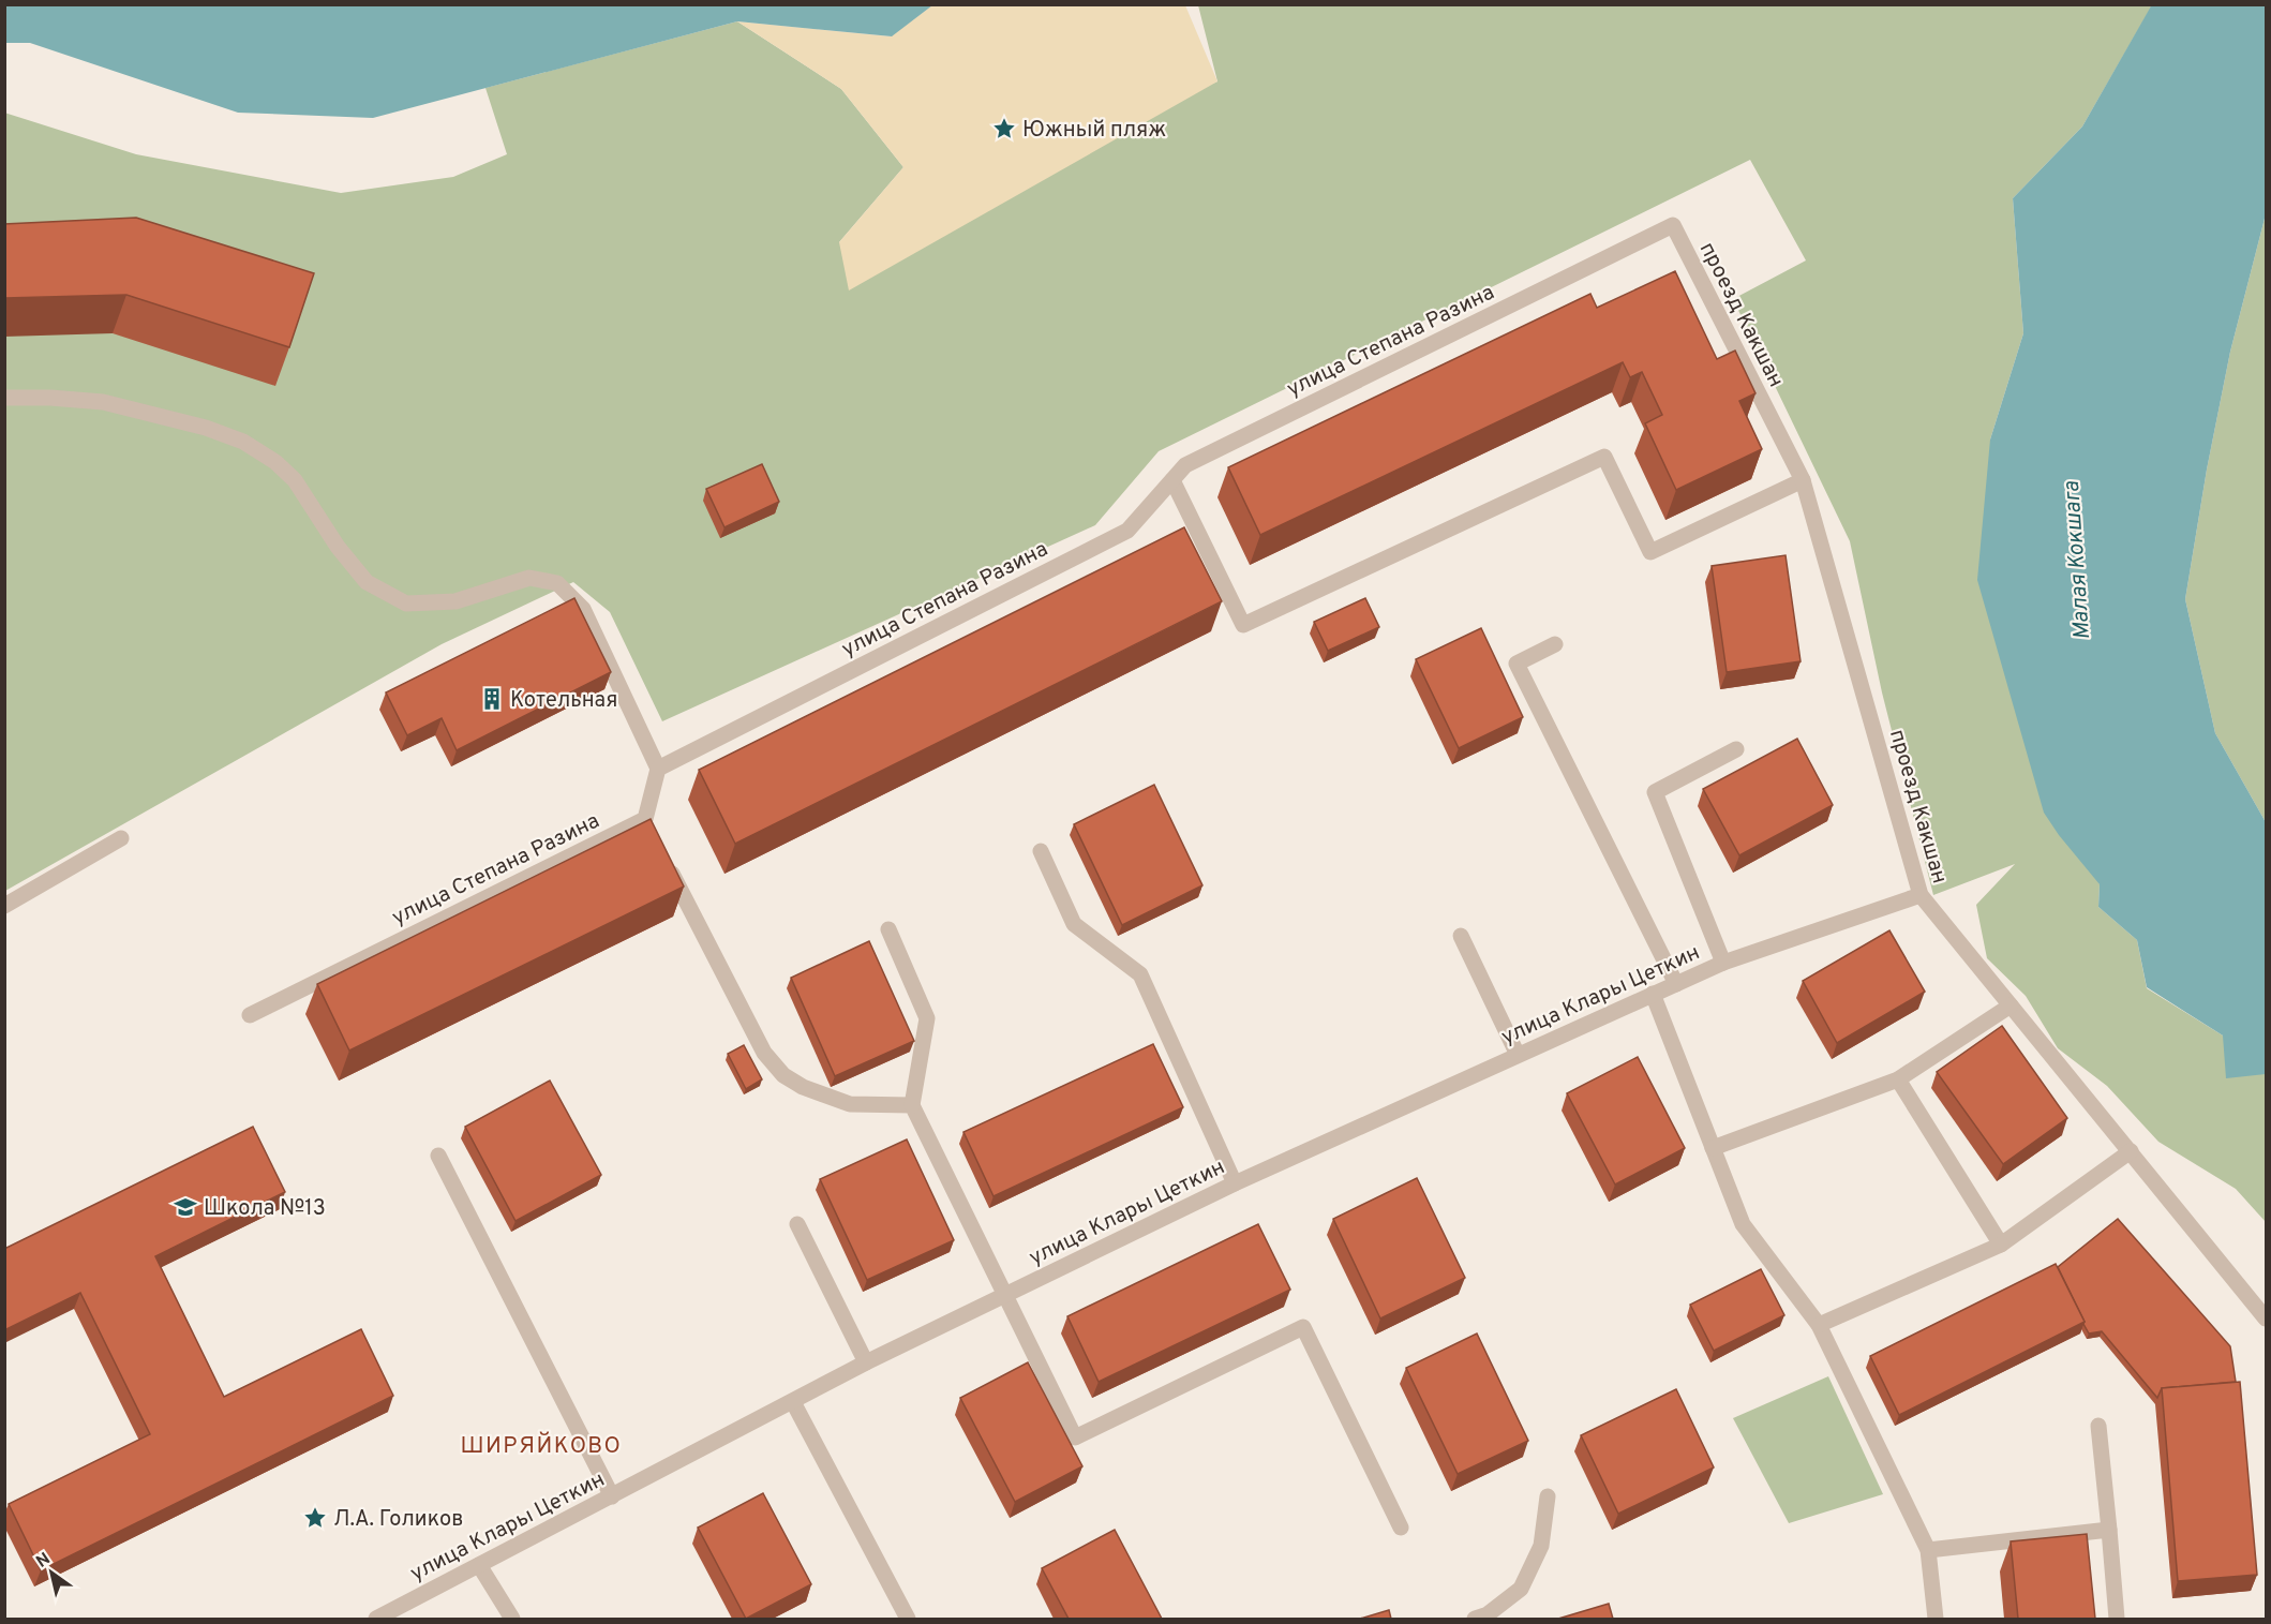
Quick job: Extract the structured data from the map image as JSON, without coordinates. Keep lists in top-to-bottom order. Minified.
{"streets":{"street":["проезд Какшан","улица Степана Разина","улица Клары Цеткин"]},"crossings":[["проезд Какшан","улица Степана Разина"],["проезд Какшан","улица Клары Цеткин"]],"districts":["ШИРЯЙКОВО"],"water":["Малая Кокшага"],"places":{"place":["Южный пляж","Л.А. Голиков"],"building":["Котельная"],"school or university":["Школа №13"]},"north":"top left"}
